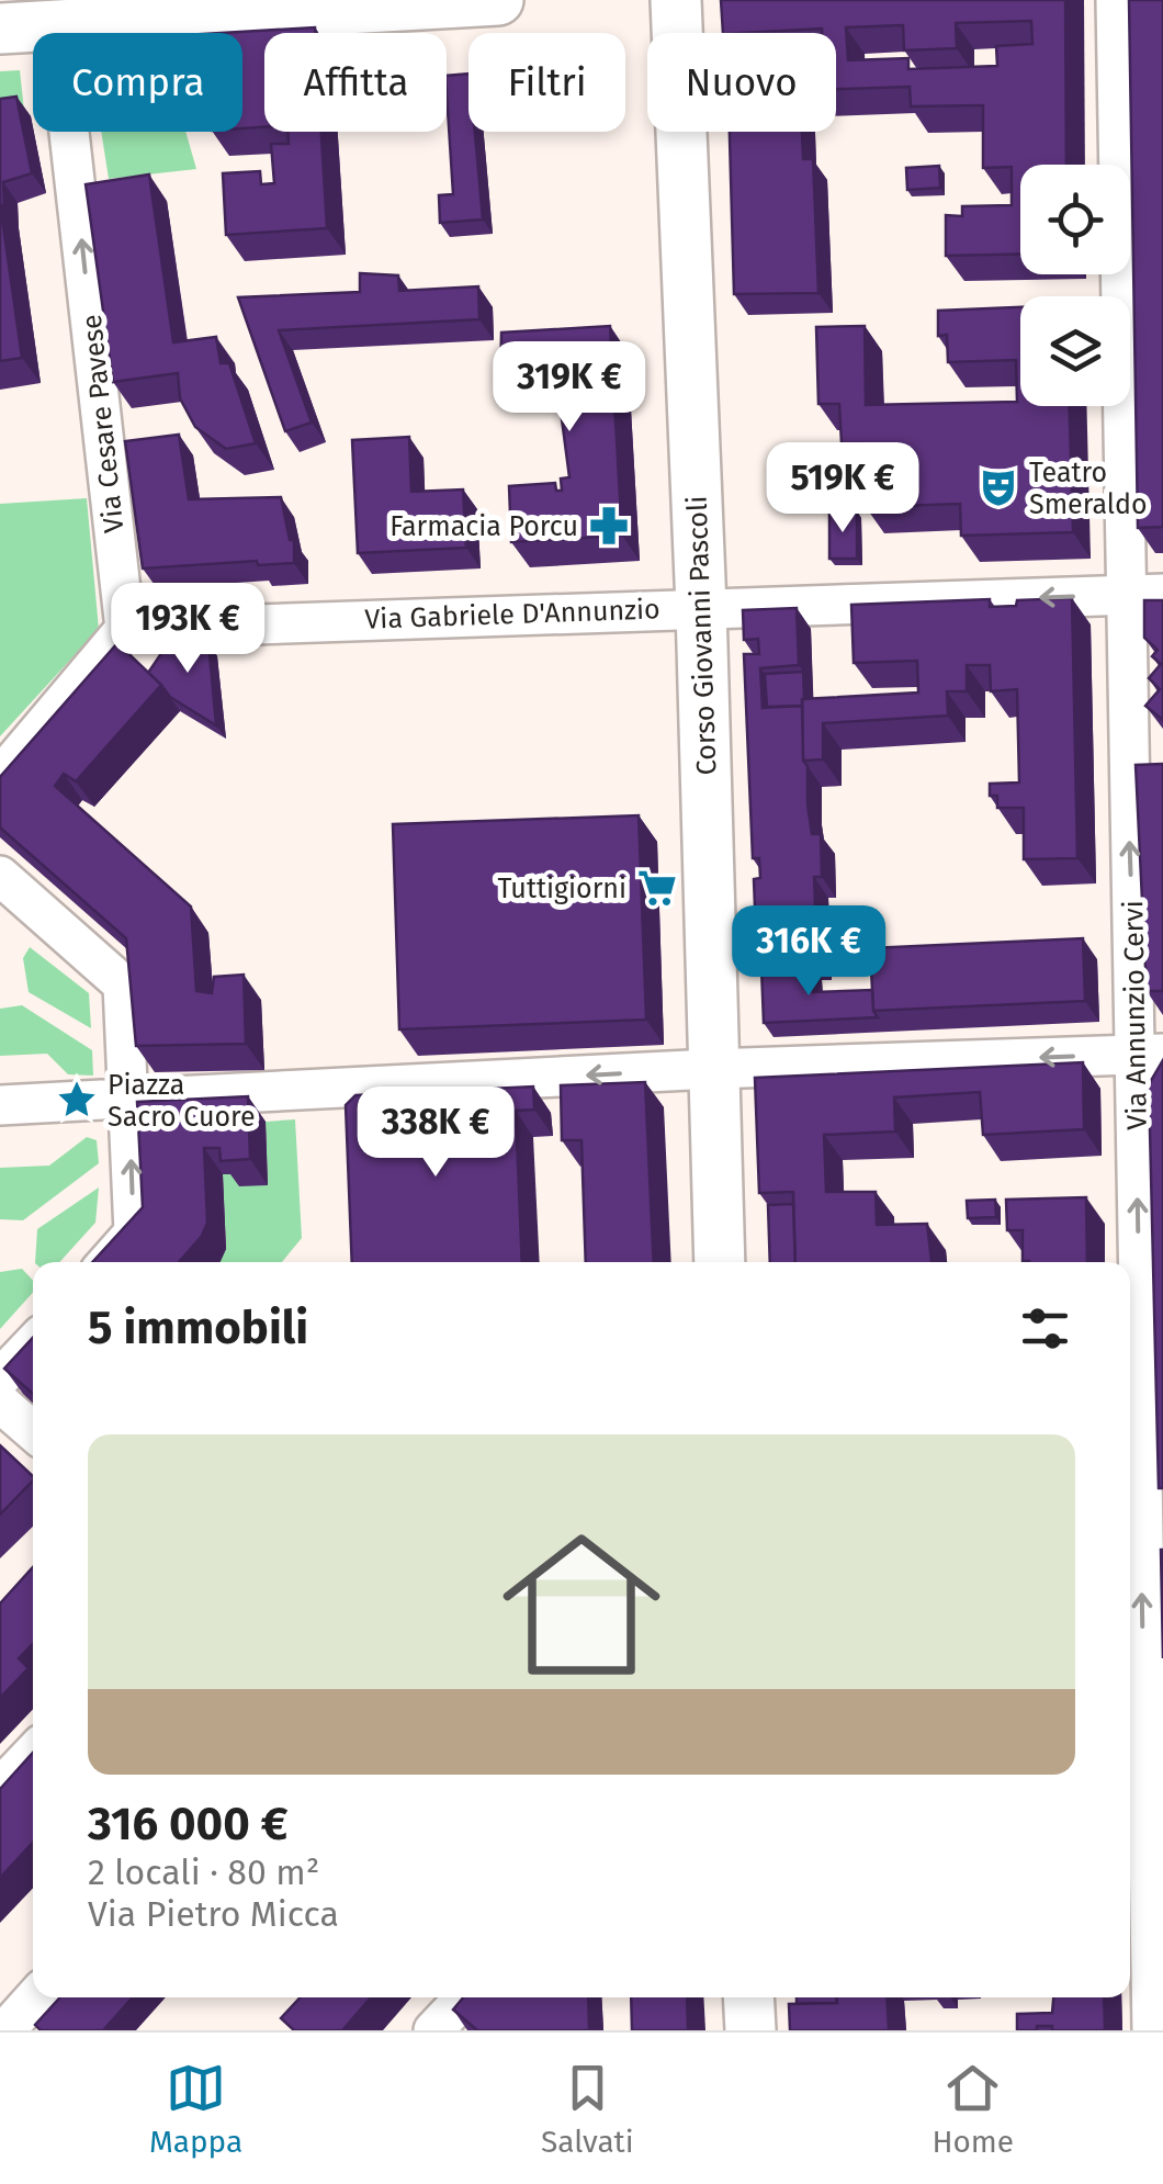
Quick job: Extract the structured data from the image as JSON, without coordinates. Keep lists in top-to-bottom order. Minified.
{"streets":{"main road":["Corso Giovanni Pascoli"],"street":["Via Cesare Pavese","Via Gabriele D'Annunzio","Via Annunzio Cervi"]},"crossings":[["Via Cesare Pavese","Via Gabriele D'Annunzio"],["Via Gabriele D'Annunzio","Corso Giovanni Pascoli"],["Via Gabriele D'Annunzio","Via Annunzio Cervi"]],"one_way":["Via Cesare Pavese","Via Gabriele D'Annunzio","Via Annunzio Cervi"],"places":{"theatre":["Teatro Smeraldo"],"pharmacy":["Farmacia Porcu"],"supermarket":["Tuttigiorni"],"place":["Piazza Sacro Cuore"]},"page":{"chip":["Compra","Affitta","Filtri","Nuovo"],"price":["319K €","519K €","193K €","316K €","338K €"],"heading":"5 immobili","list":[{"name":"316 000 €","note":"2 locali · 80 m² · Via Pietro Micca"}],"tabs":["Mappa","Salvati","Home"]}}
